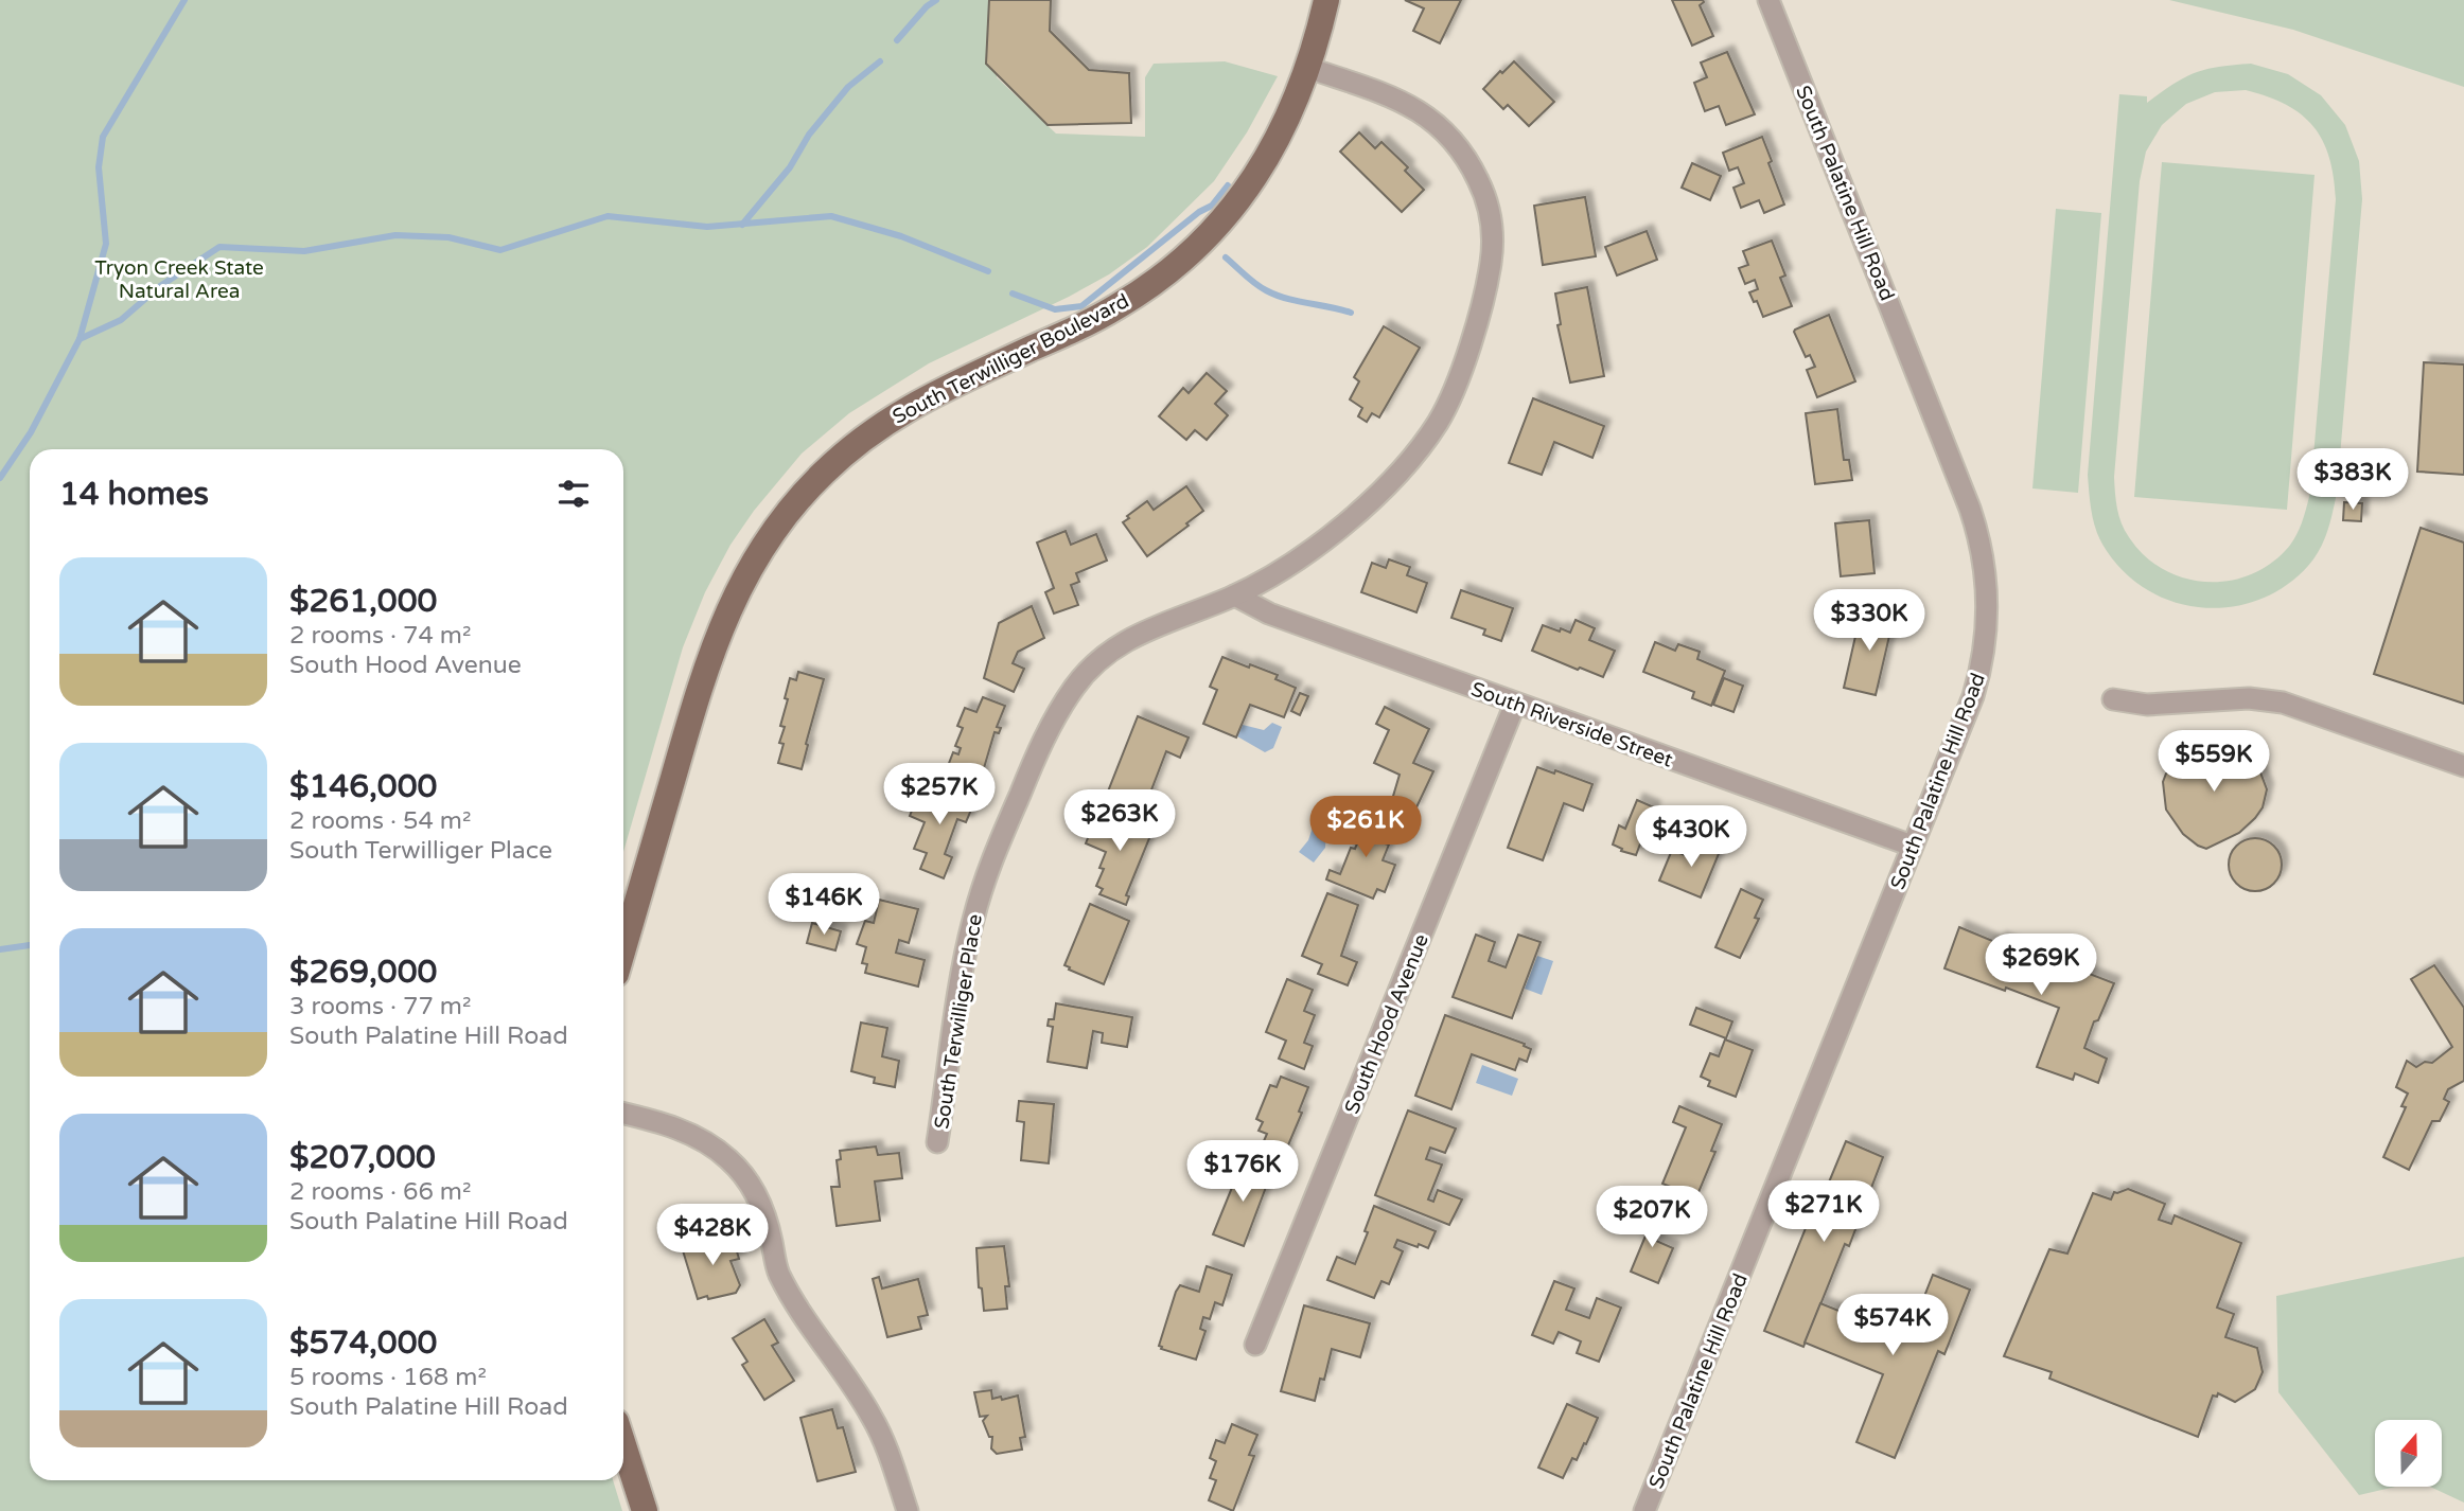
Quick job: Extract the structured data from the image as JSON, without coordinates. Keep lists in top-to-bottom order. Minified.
{"streets":{"main road":["South Terwilliger Boulevard"],"street":["South Palatine Hill Road","South Riverside Street","South Terwilliger Place","South Hood Avenue"]},"crossings":[["South Palatine Hill Road","South Riverside Street"],["South Terwilliger Boulevard","South Terwilliger Place"],["South Riverside Street","South Terwilliger Place"],["South Riverside Street","South Hood Avenue"]],"parks":["Tryon Creek State Natural Area"],"north":"top","page":{"price":["$383K","$330K","$559K","$257K","$263K","$261K","$430K","$146K","$269K","$176K","$271K","$207K","$428K","$574K"],"heading":"14 homes","list":[{"name":"$261,000","note":"2 rooms · 74 m² · South Hood Avenue"},{"name":"$146,000","note":"2 rooms · 54 m² · South Terwilliger Place"},{"name":"$269,000","note":"3 rooms · 77 m² · South Palatine Hill Road"},{"name":"$207,000","note":"2 rooms · 66 m² · South Palatine Hill Road"},{"name":"$574,000","note":"5 rooms · 168 m² · South Palatine Hill Road"}]}}
